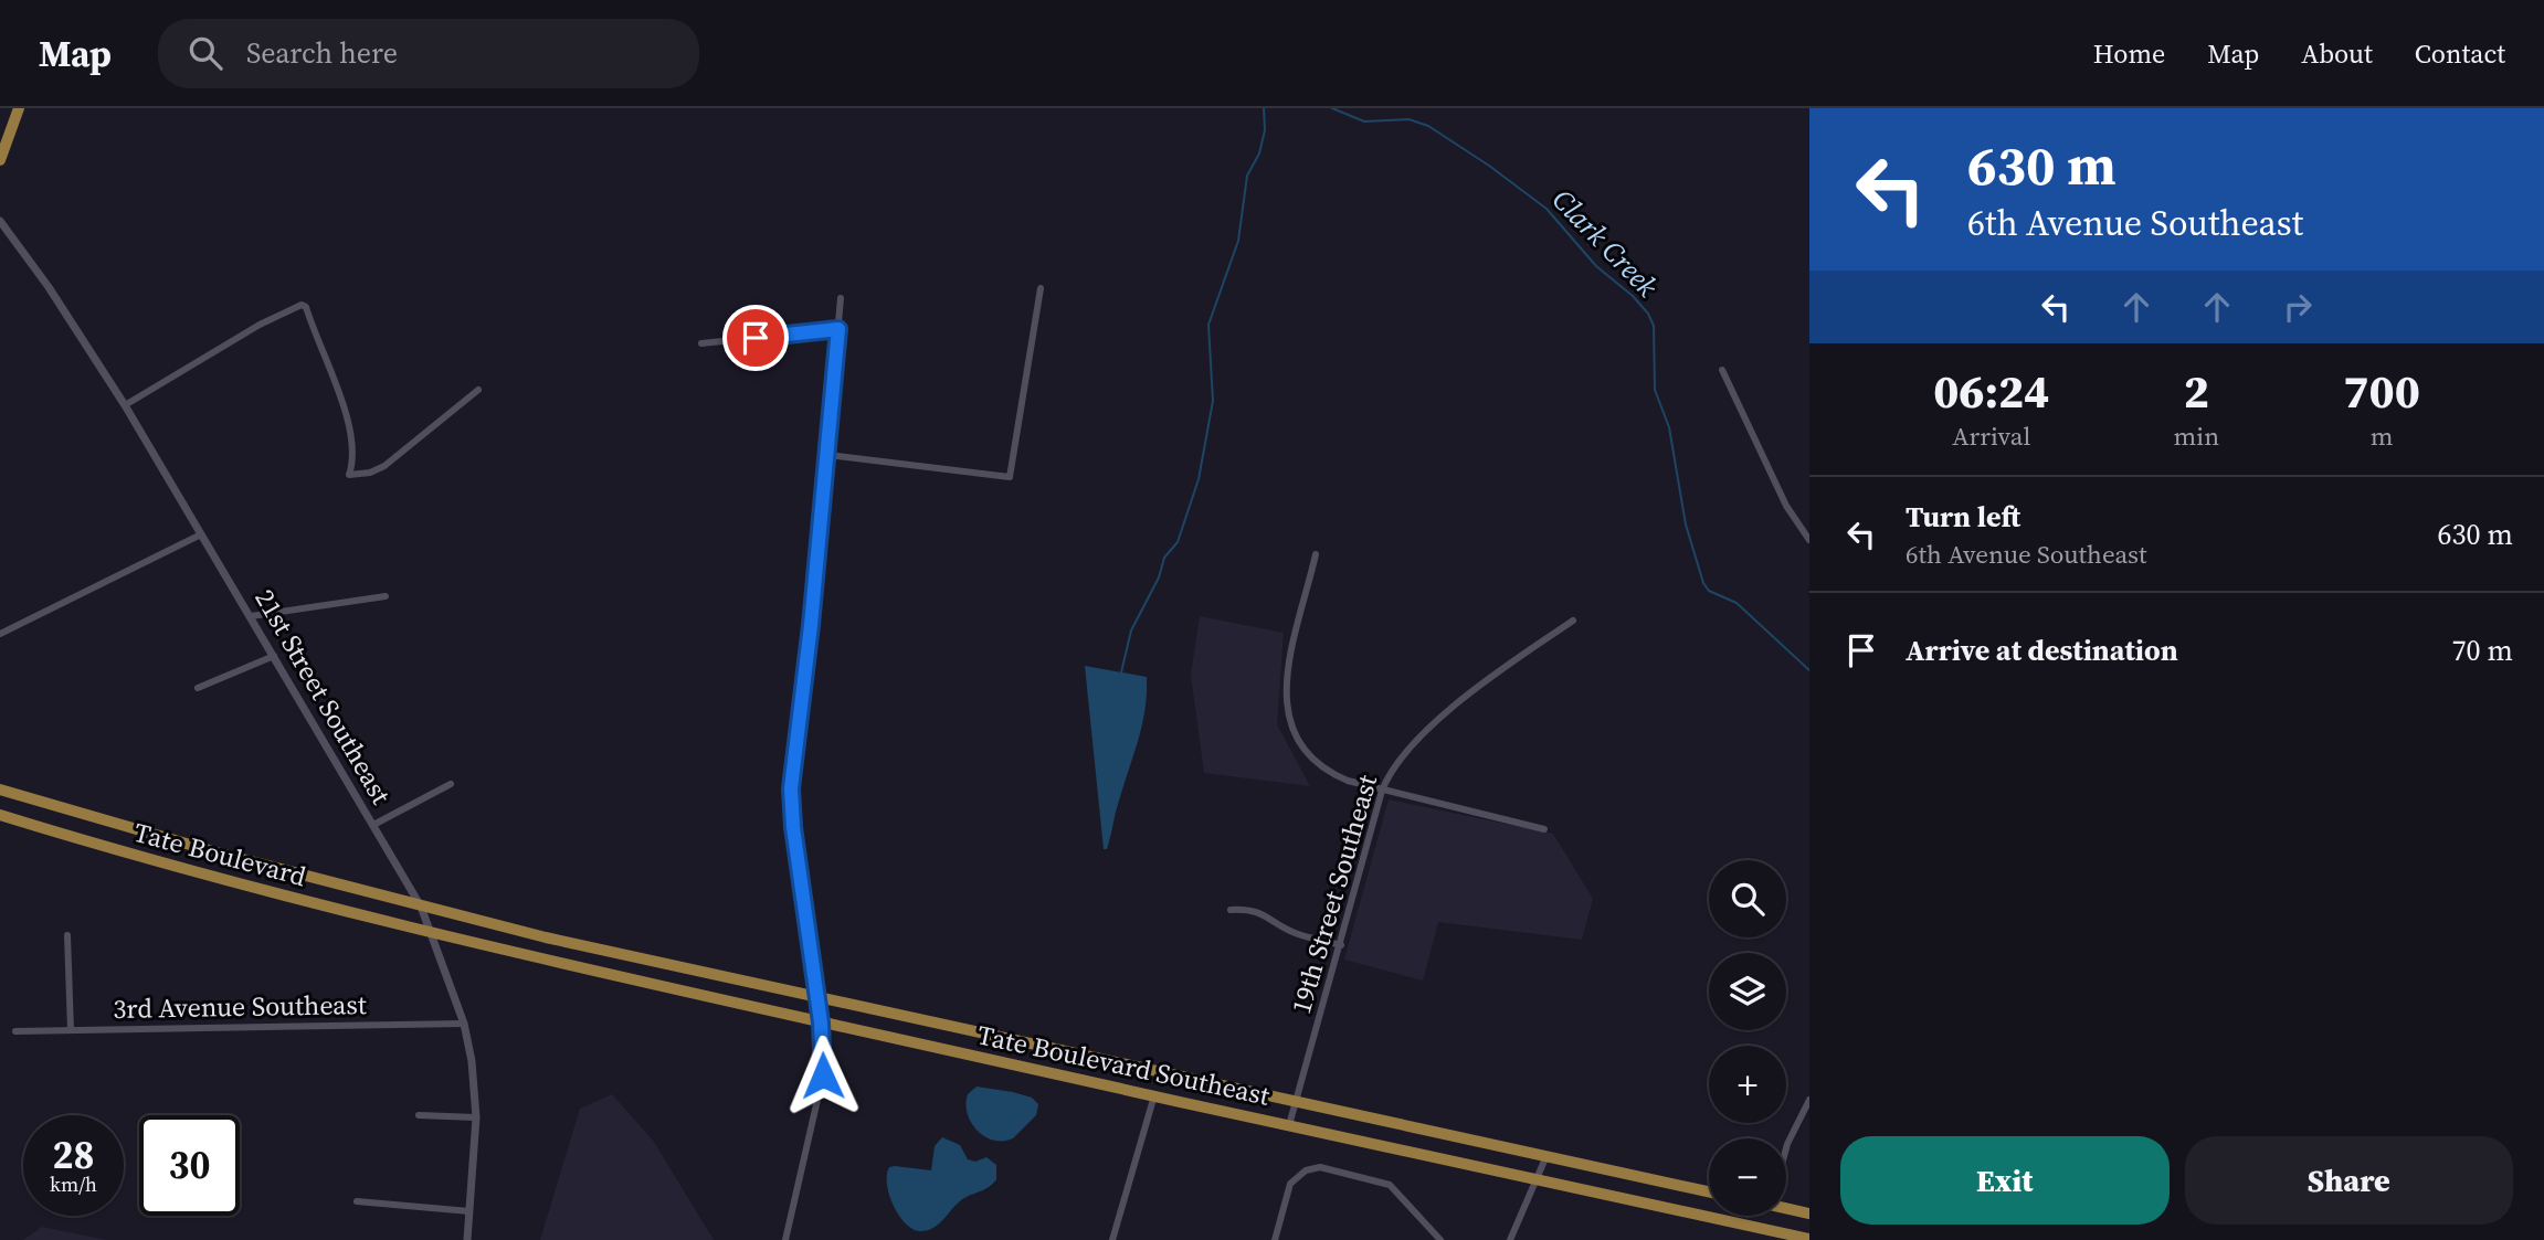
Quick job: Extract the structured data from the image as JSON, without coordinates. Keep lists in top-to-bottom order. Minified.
{"streets":{"main road":["Tate Boulevard","Tate Boulevard Southeast"],"street":["21st Street Southeast","19th Street Southeast","3rd Avenue Southeast"]},"crossings":[["21st Street Southeast","Tate Boulevard"],["21st Street Southeast","3rd Avenue Southeast"],["21st Street Southeast","Tate Boulevard Southeast"],["Tate Boulevard","Tate Boulevard Southeast"],["19th Street Southeast","Tate Boulevard Southeast"]],"water":["Clark Creek"],"page":{"header":"Map","search":"Search here","nav":["Home","Map","About","Contact"],"turn":["630 m","6th Avenue Southeast"],"eta":["06:24","Arrival","2","min","700","m"],"list":[{"name":"Turn left","note":"6th Avenue Southeast","value":"630 m"},{"name":"Arrive at destination","value":"70 m"}],"map_buttons":["+","−"],"speed":"28 km/h","limit":"30","buttons":["Exit","Share"]}}
